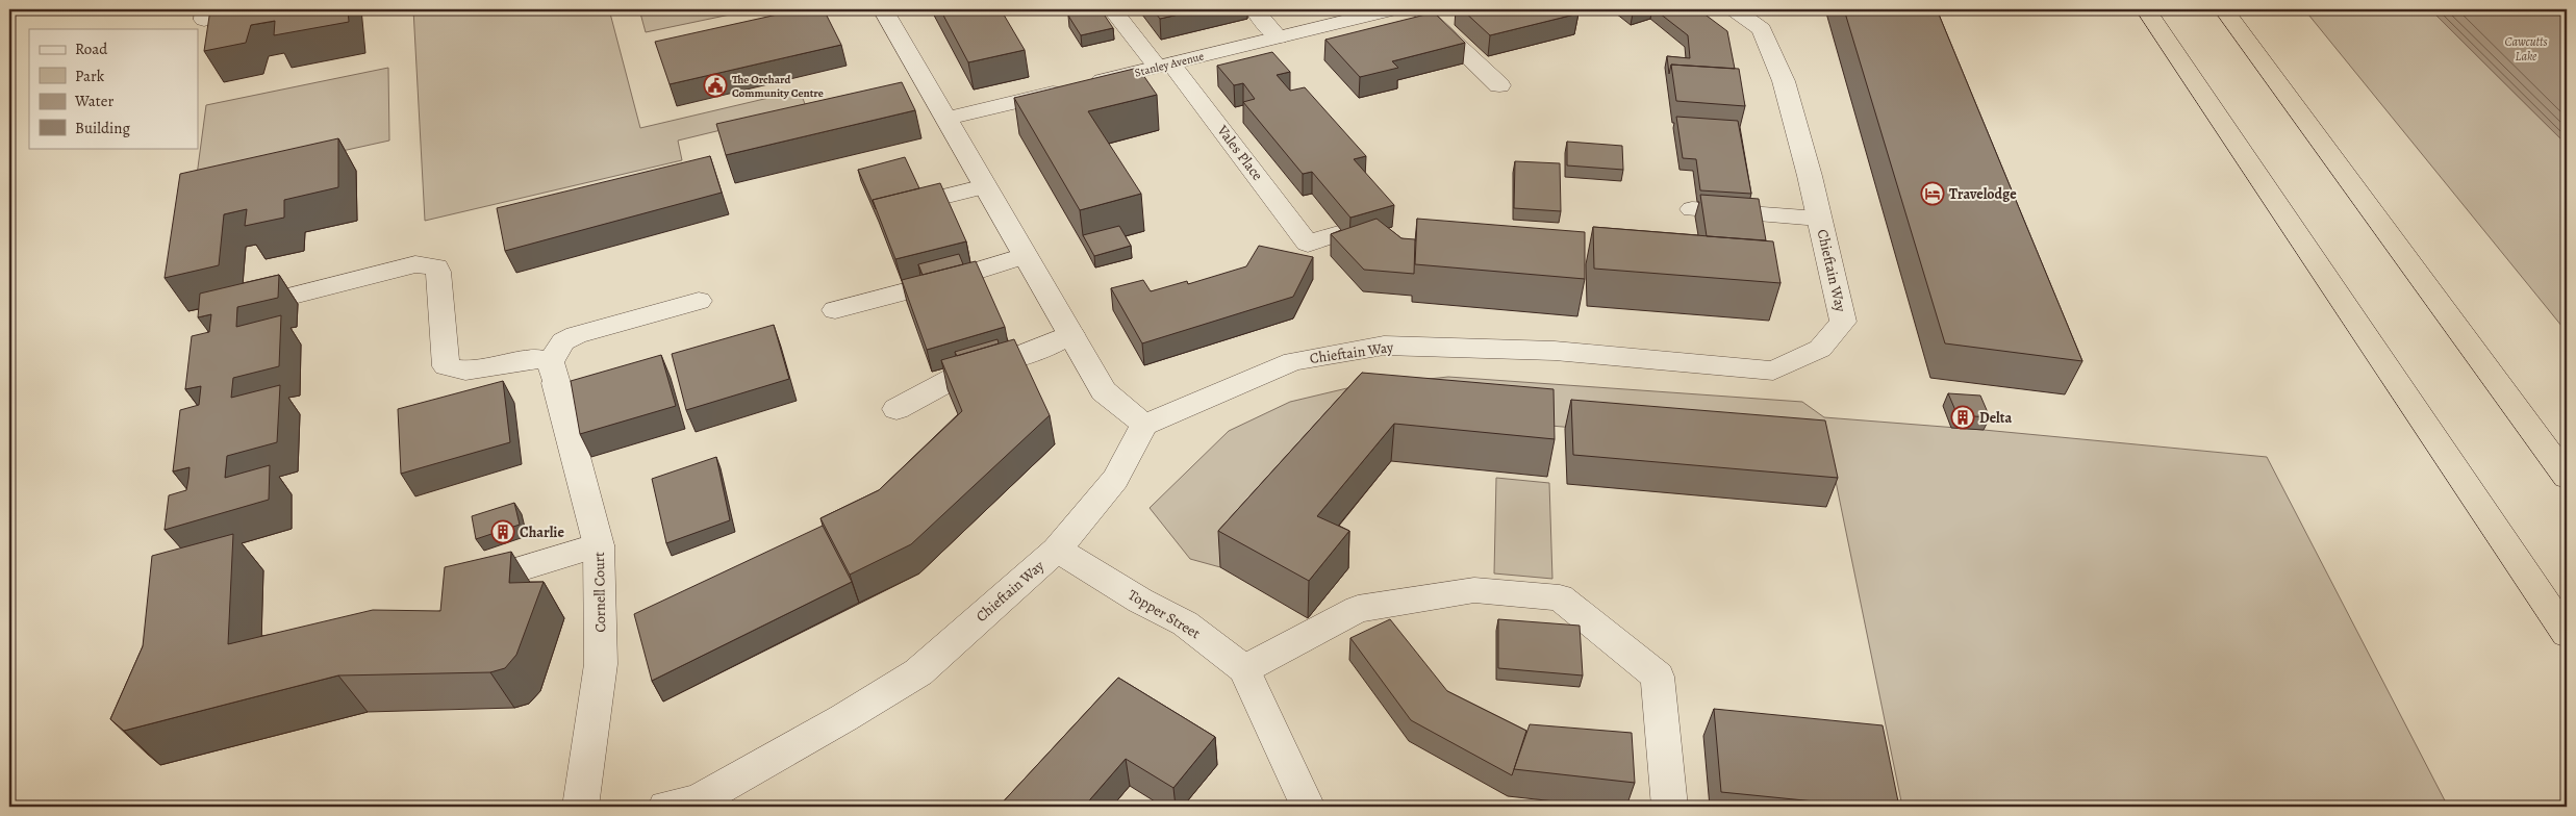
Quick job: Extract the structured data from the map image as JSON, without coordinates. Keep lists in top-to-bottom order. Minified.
{"streets":{"street":["Stanley Avenue","Vales Place","Chieftain Way","Cornell Court","Topper Street"]},"crossings":[["Stanley Avenue","Vales Place"],["Chieftain Way","Topper Street"]],"water":["Cawcutts Lake"],"places":{"public building":["The Orchard Community Centre"],"hotel":["Travelodge"],"building":["Delta","Charlie"]},"legend":["Road","Park","Water","Building"]}
